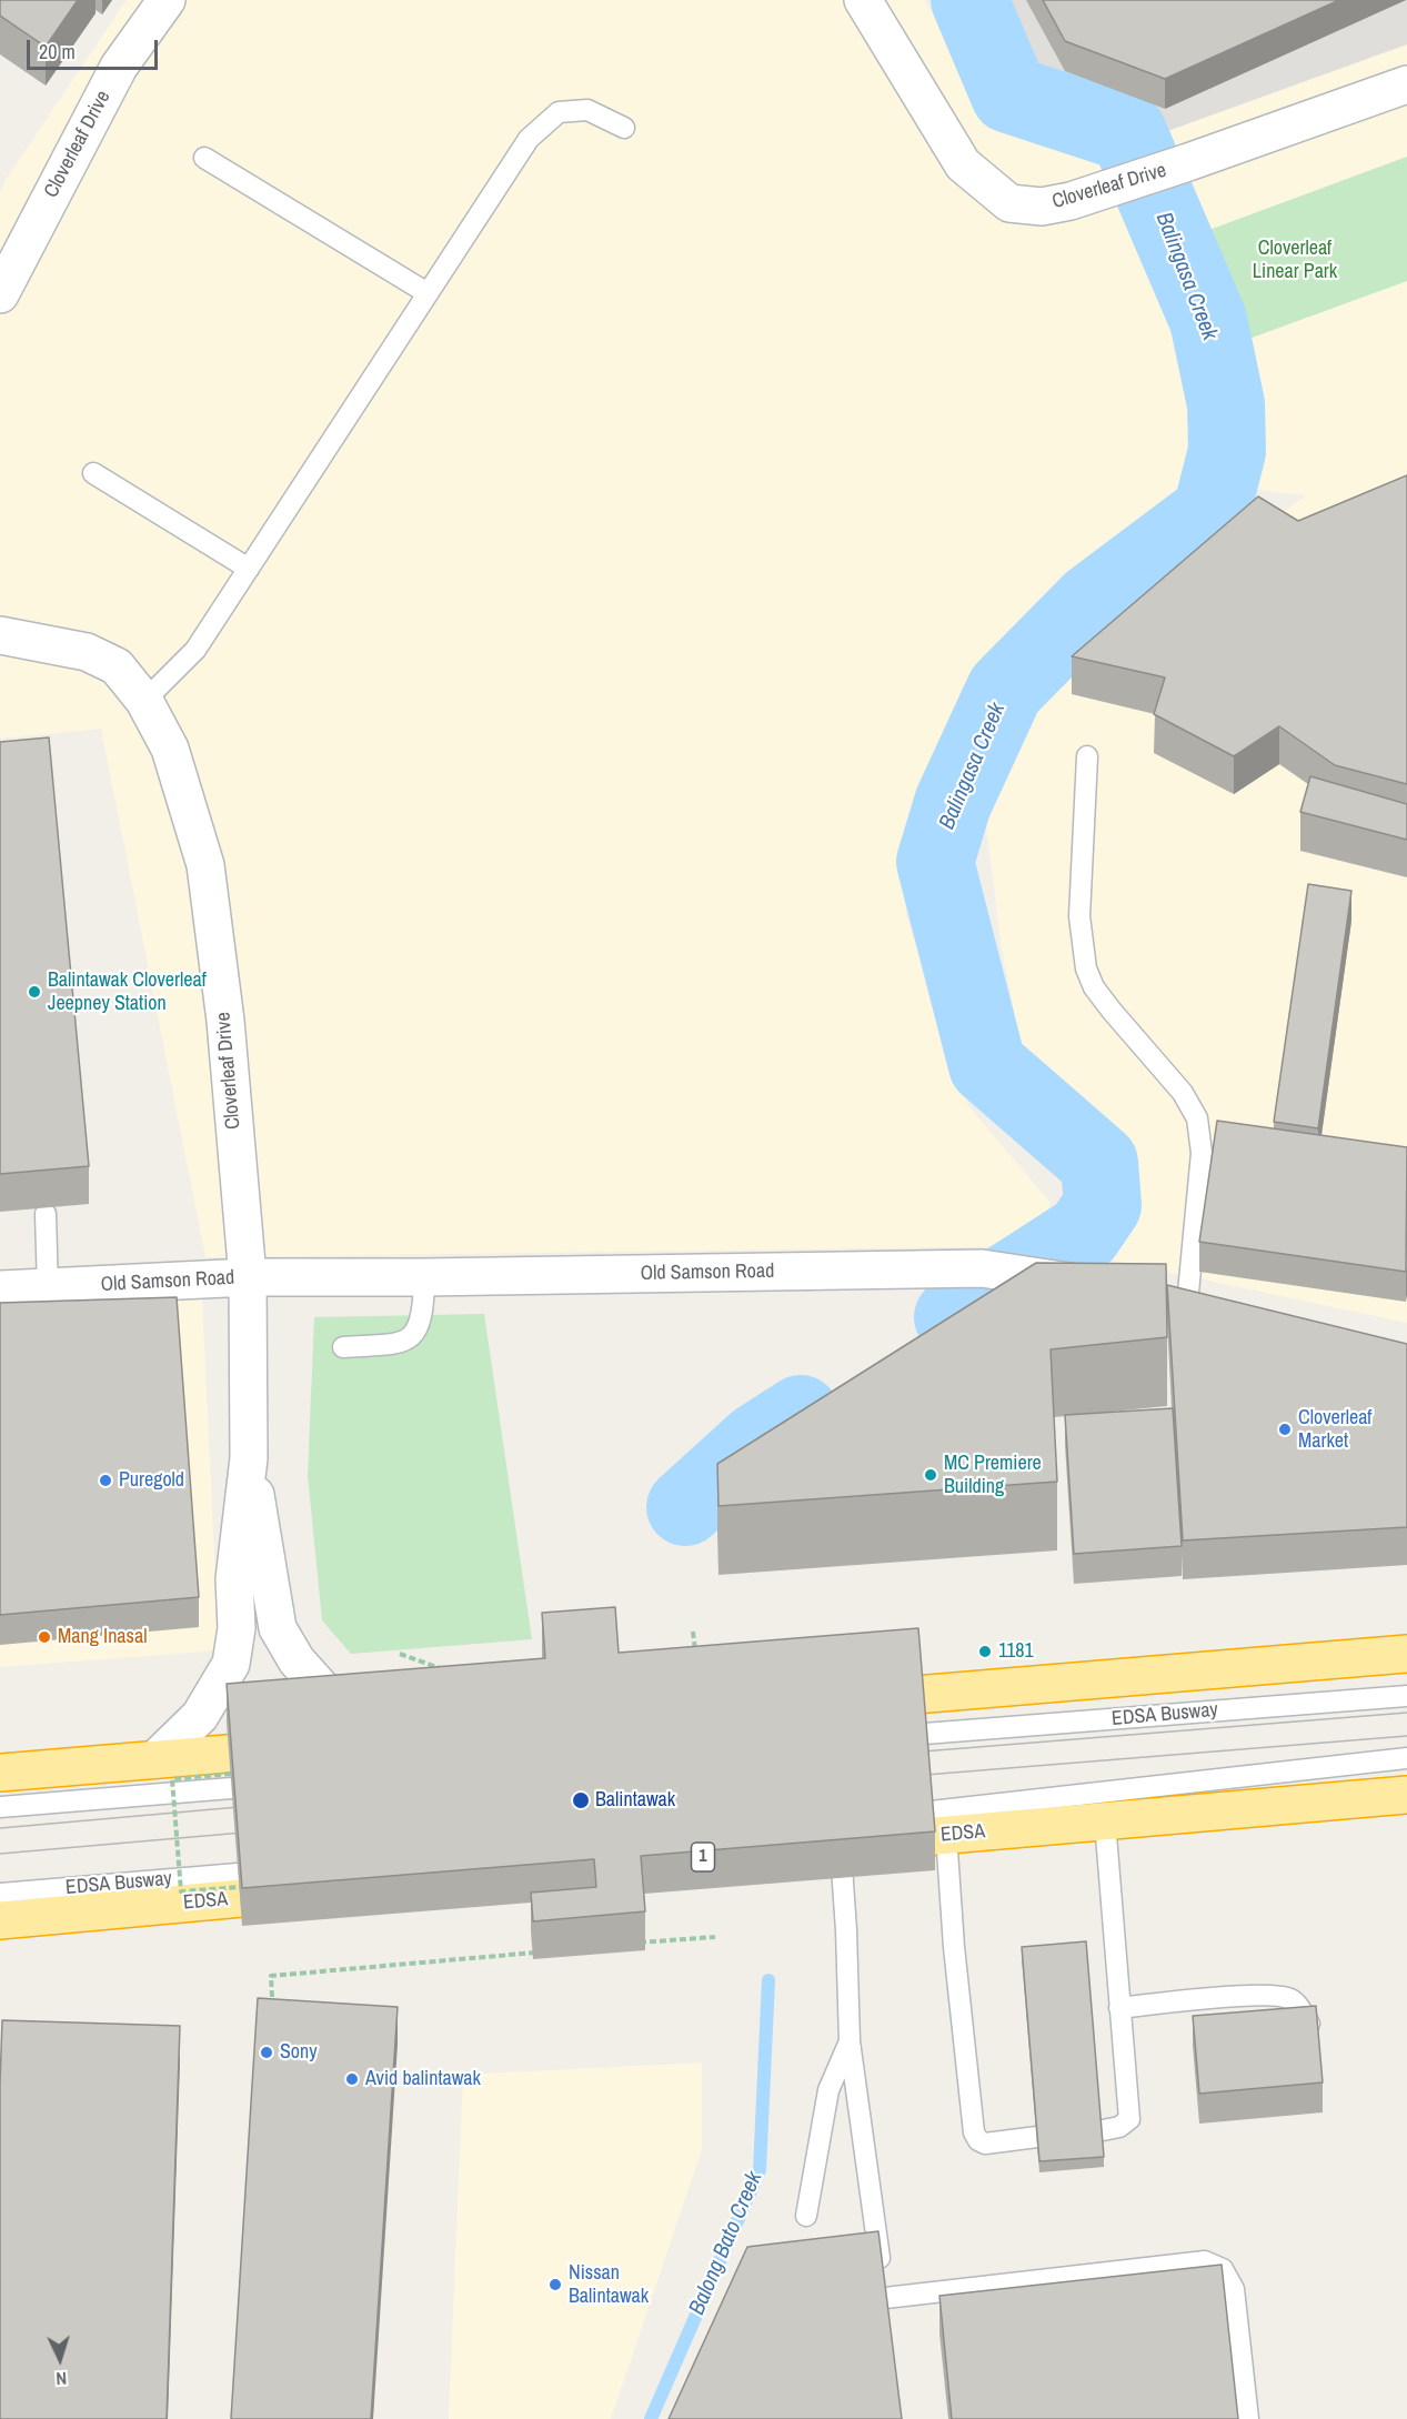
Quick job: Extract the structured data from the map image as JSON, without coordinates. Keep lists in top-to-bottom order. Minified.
{"streets":{"highway":["EDSA"],"street":["Cloverleaf Drive","Old Samson Road"],"lane":["EDSA Busway"]},"crossings":[["Cloverleaf Drive","Old Samson Road"]],"water":["Balingasa Creek","Balong Bato Creek"],"parks":["Cloverleaf Linear Park"],"places":["Balintawak Cloverleaf Jeepney Station","Cloverleaf Market","MC Premiere Building","Puregold","Mang Inasal","1181","Balintawak","Sony","Avid balintawak","Nissan Balintawak"],"scale_bar":"20 m","north":"bottom"}
